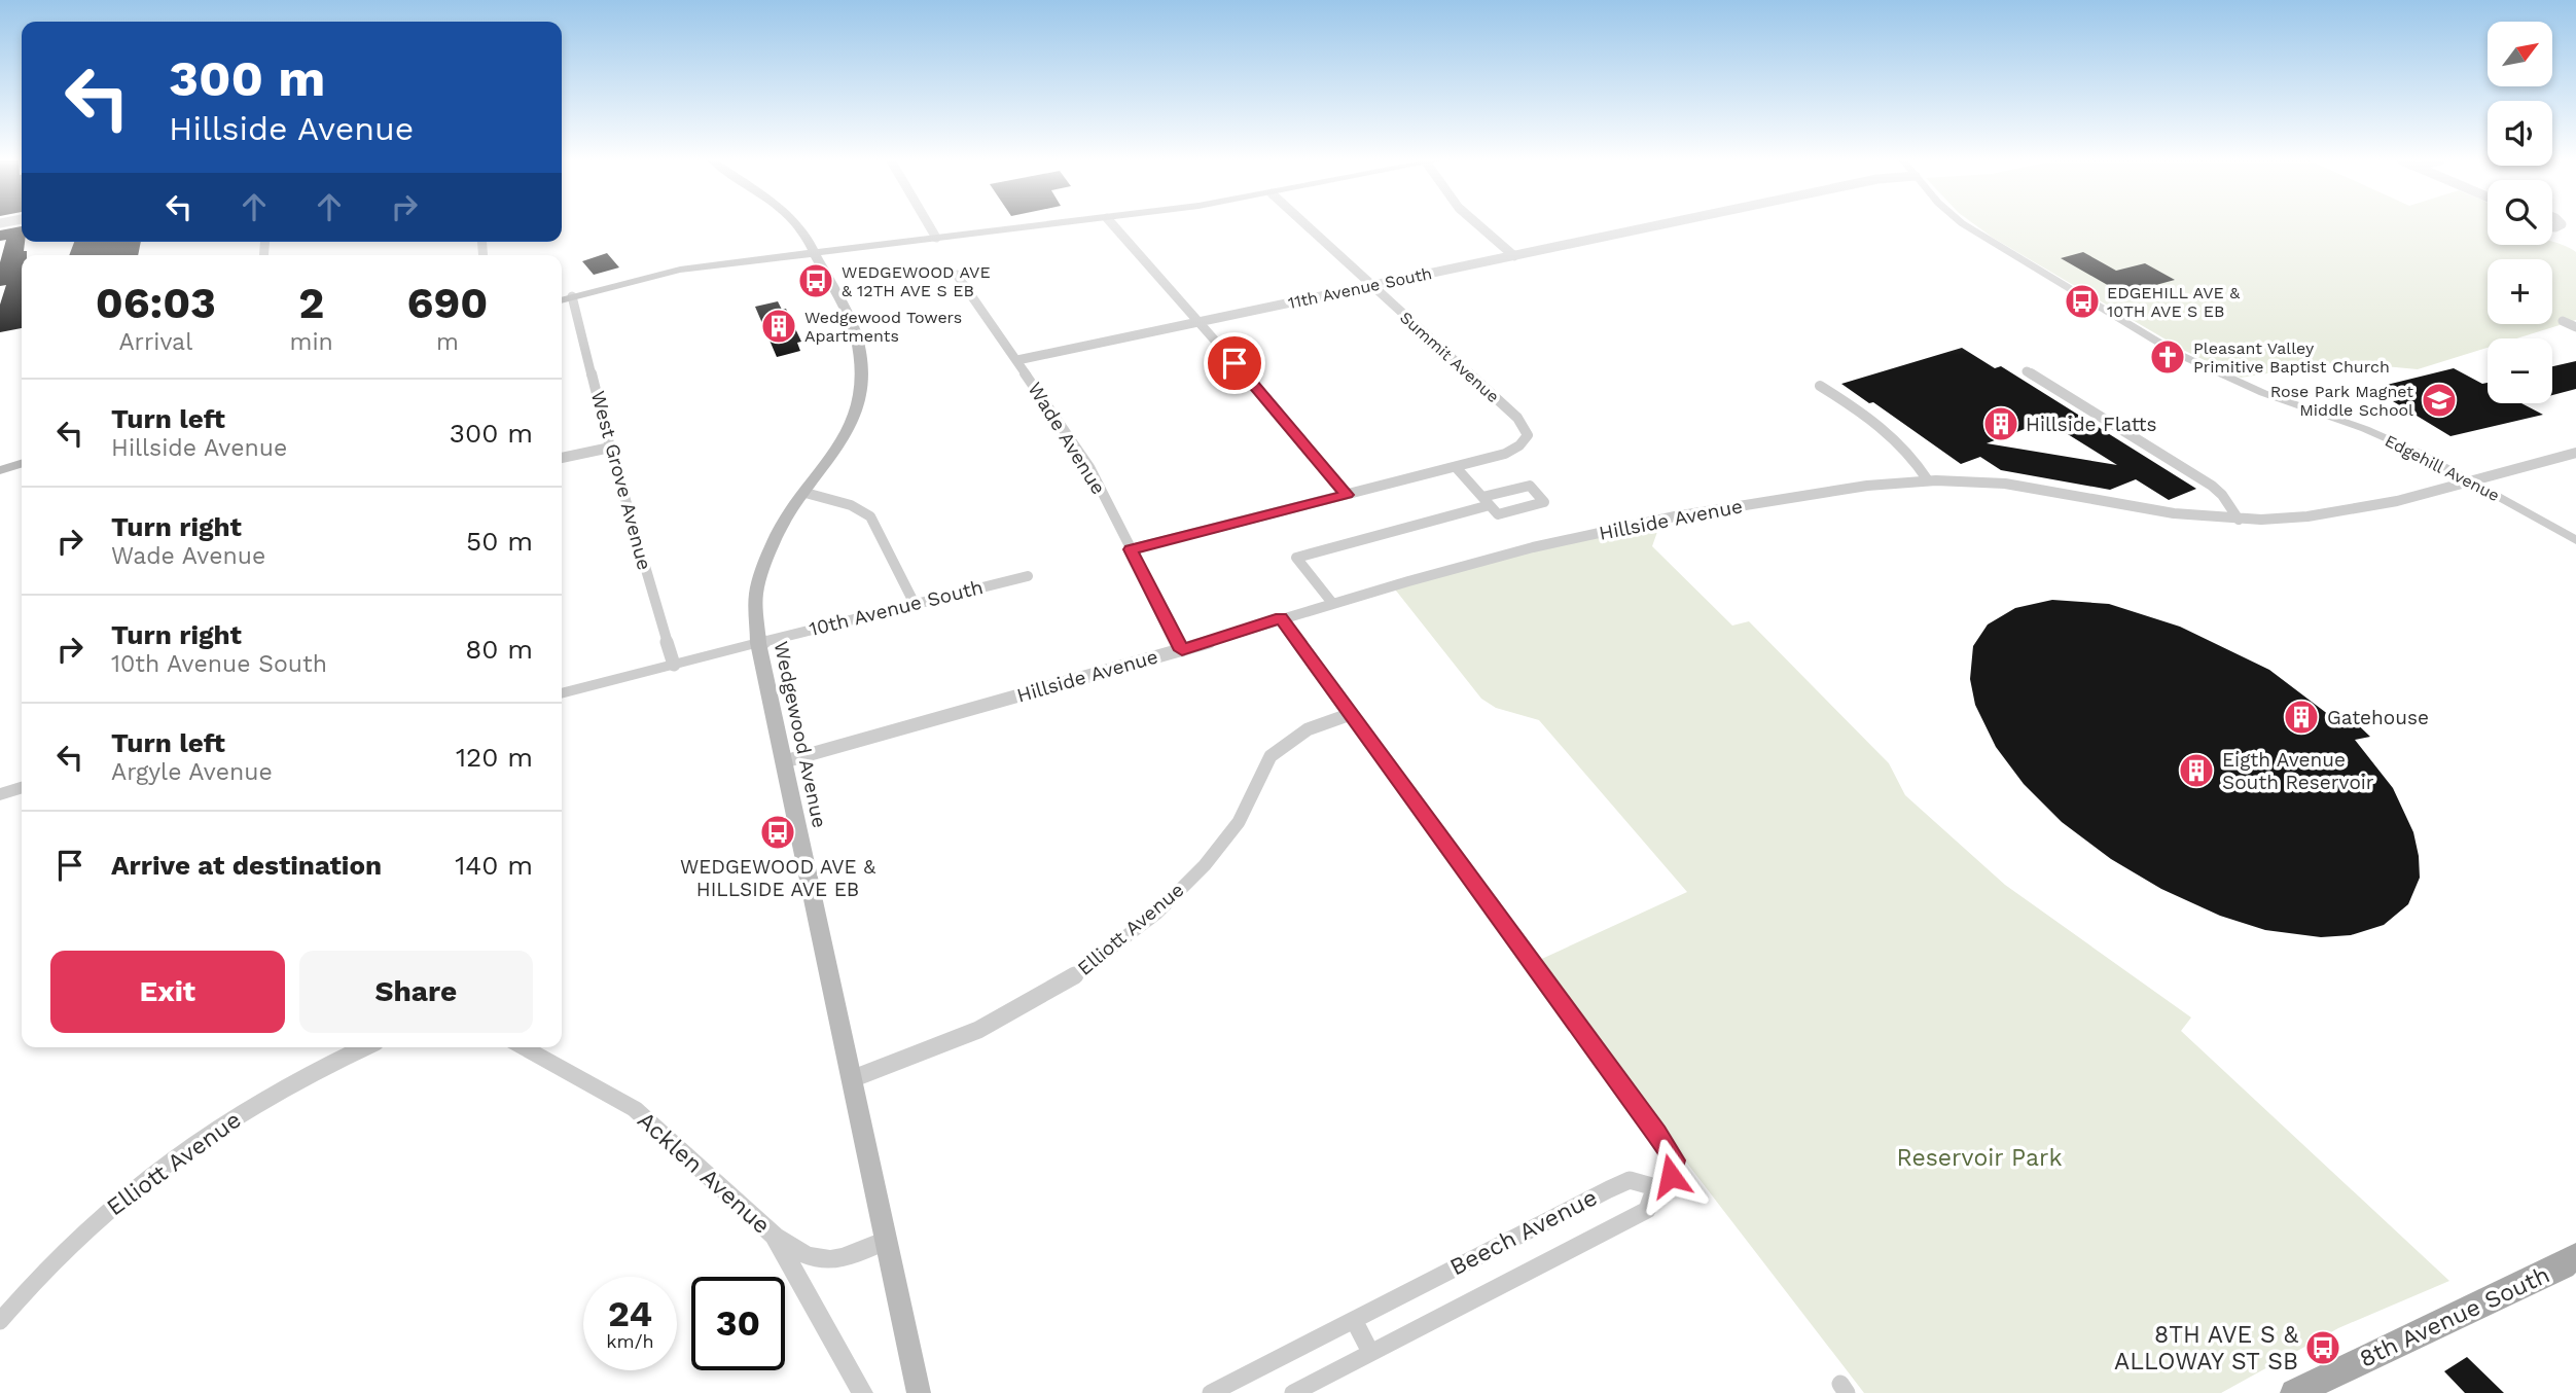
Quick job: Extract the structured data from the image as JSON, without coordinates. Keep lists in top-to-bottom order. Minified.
{"streets":{"main road":["Wedgewood Avenue","8th Avenue South"],"street":["11th Avenue South","Summit Avenue","Wade Avenue","Edgehill Avenue","West Grove Avenue","Hillside Avenue","10th Avenue South","Elliott Avenue","Acklen Avenue","Beech Avenue"]},"crossings":[["11th Avenue South","Summit Avenue"],["11th Avenue South","Wade Avenue"],["Wade Avenue","Hillside Avenue"],["Edgehill Avenue","Hillside Avenue"],["West Grove Avenue","10th Avenue South"],["Hillside Avenue","Wedgewood Avenue"],["10th Avenue South","Wedgewood Avenue"],["Wedgewood Avenue","Elliott Avenue"]],"parks":["Reservoir Park"],"places":{"bus stop":["WEDGEWOOD AVE & 12TH AVE S EB","EDGEHILL AVE & 10TH AVE S EB","WEDGEWOOD AVE & HILLSIDE AVE EB","8TH AVE S & ALLOWAY ST SB"],"building":["Wedgewood Towers Apartments","Hillside Flatts","Gatehouse","Eigth Avenue South Reservoir"],"church":["Pleasant Valley Primitive Baptist Church"],"school or university":["Rose Park Magnet Middle School"]},"north":"top right","page":{"map_buttons":["+","−"],"turn":["300 m","Hillside Avenue"],"eta":["06:03","Arrival","2","min","690","m"],"list":[{"name":"Turn left","note":"Hillside Avenue","value":"300 m"},{"name":"Turn right","note":"Wade Avenue","value":"50 m"},{"name":"Turn right","note":"10th Avenue South","value":"80 m"},{"name":"Turn left","note":"Argyle Avenue","value":"120 m"},{"name":"Arrive at destination","value":"140 m"}],"buttons":["Exit","Share"],"speed":"24 km/h","limit":"30"}}
